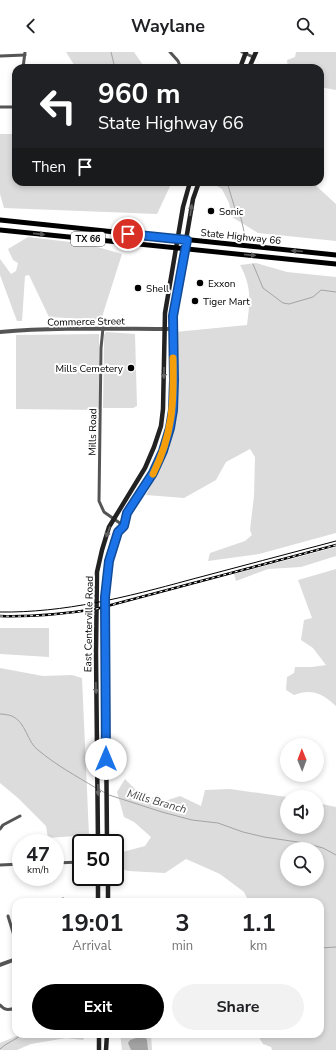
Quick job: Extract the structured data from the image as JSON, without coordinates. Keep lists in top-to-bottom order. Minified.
{"streets":{"main road":["State Highway 66","TX 66","East Centerville Road"],"street":["Commerce Street","Mills Road"]},"crossings":[["State Highway 66","East Centerville Road"],["Commerce Street","Mills Road"],["Commerce Street","East Centerville Road"],["Mills Road","East Centerville Road"]],"water":["Mills Branch"],"places":["Sonic","Exxon","Shell","Tiger Mart","Mills Cemetery"],"north":"top","page":{"header":"Waylane","turn":["960 m","State Highway 66"],"then":"Then","speed":"47 km/h","limit":"50","eta":["19:01","Arrival","3","min","1.1","km"],"buttons":["Exit","Share"]}}
